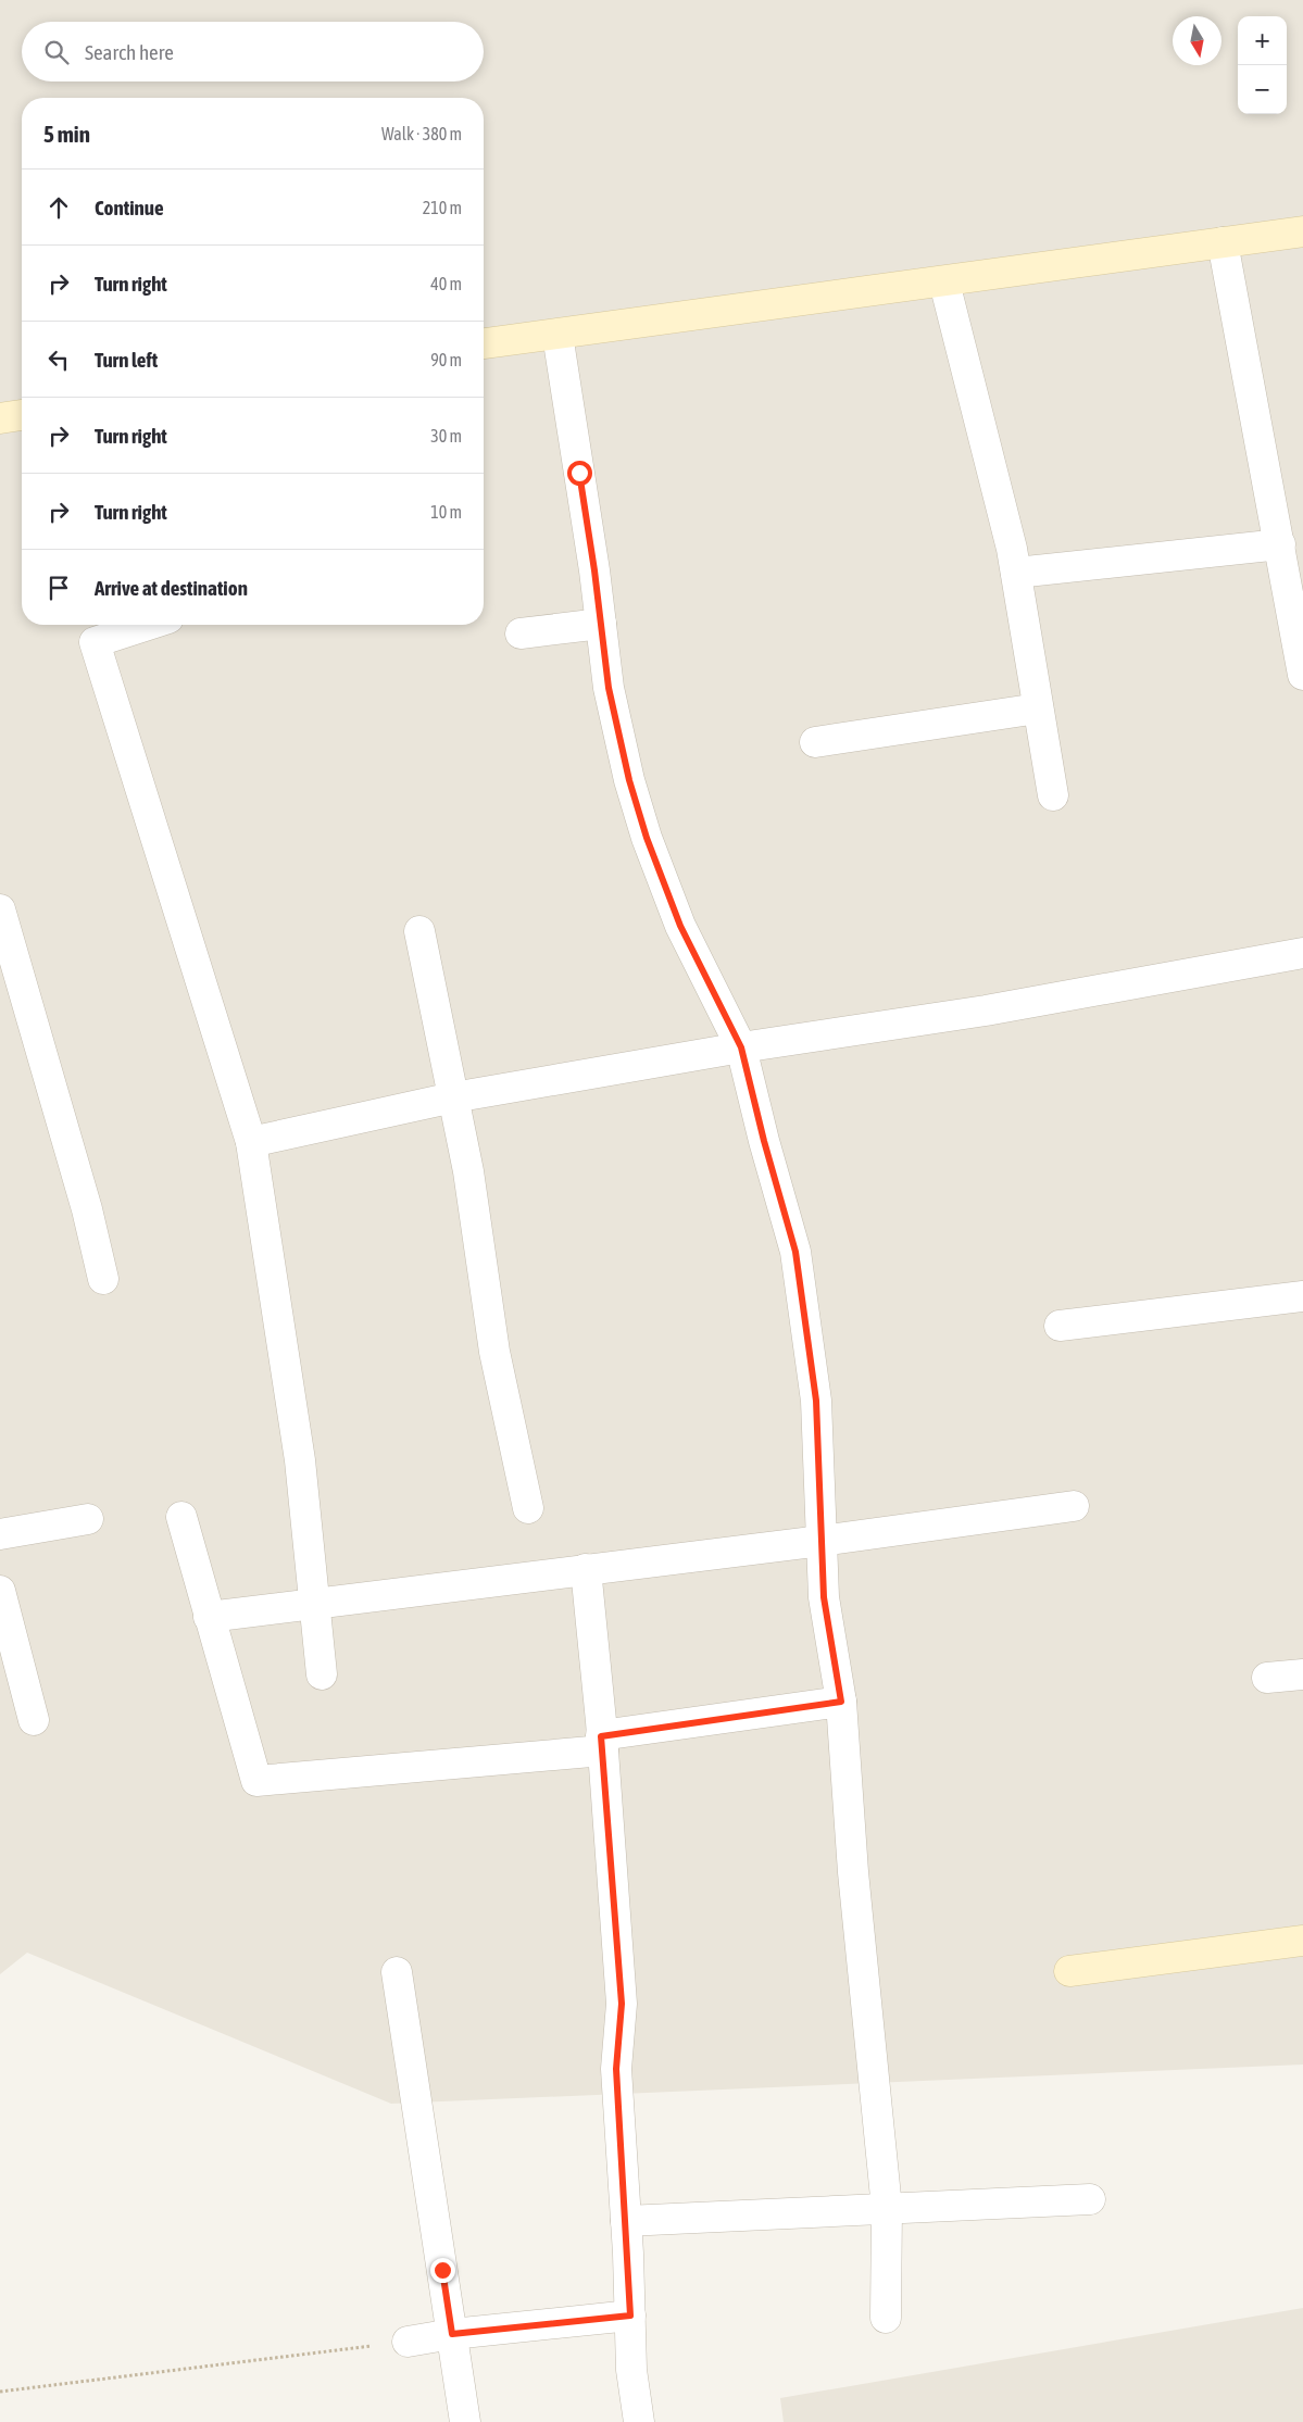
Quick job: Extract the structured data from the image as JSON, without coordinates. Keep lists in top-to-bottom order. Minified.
{"north":"bottom","page":{"map_buttons":["+","−"],"search":"Search here","heading":["5 min","Walk · 380 m"],"list":[["Continue","210 m"],["Turn right","40 m"],["Turn left","90 m"],["Turn right","30 m"],["Turn right","10 m"],"Arrive at destination"]}}
